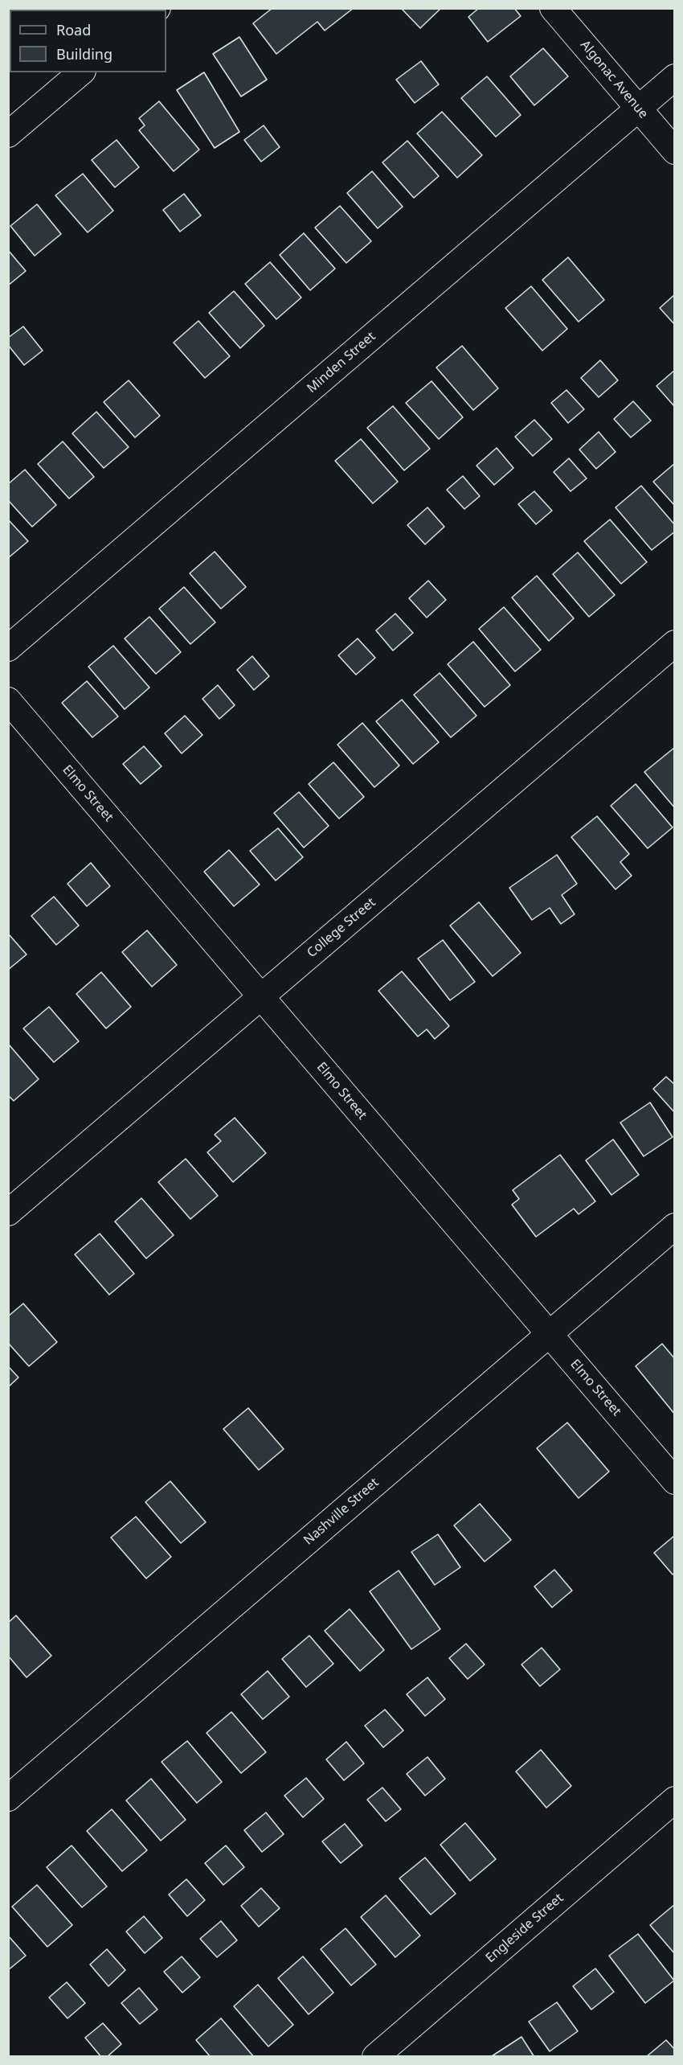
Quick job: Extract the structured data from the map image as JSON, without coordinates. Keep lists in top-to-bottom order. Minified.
{"streets":{"street":["Algonac Avenue","Minden Street","Elmo Street","College Street","Nashville Street","Engleside Street"]},"crossings":[["Algonac Avenue","Minden Street"],["Elmo Street","College Street"],["Elmo Street","Nashville Street"]],"legend":["Road","Building"]}
